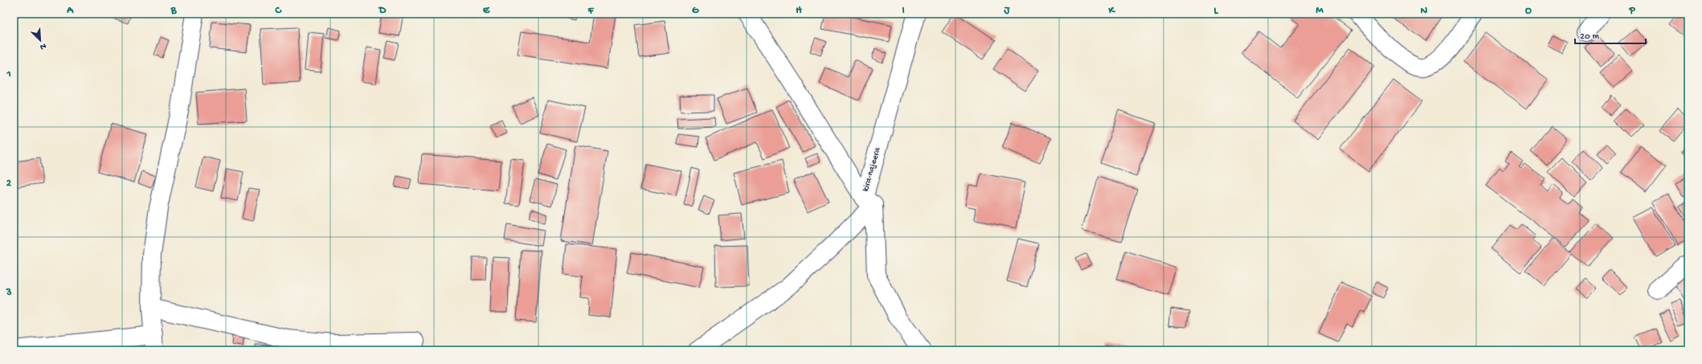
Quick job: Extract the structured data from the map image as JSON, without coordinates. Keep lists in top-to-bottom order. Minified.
{"streets":{"street":["kira-najeera"]},"scale_bar":"20 m","north":"bottom right","grid":{"columns":["A","B","C","D","E","F","G","H","I","J","K","L","M","N","O","P"],"rows":["1","2","3"]}}
